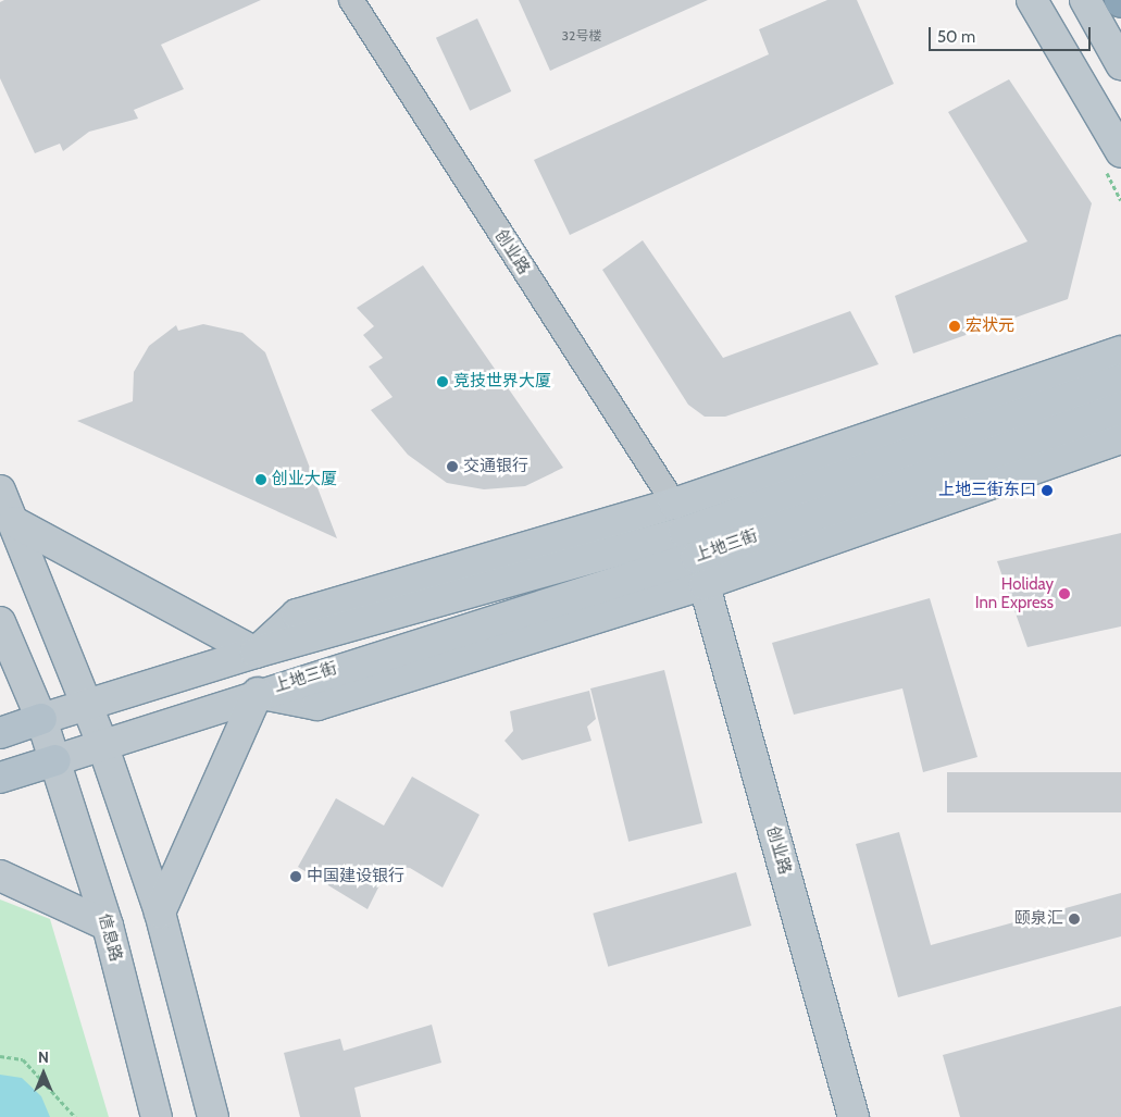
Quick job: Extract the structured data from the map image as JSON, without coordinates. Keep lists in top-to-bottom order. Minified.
{"streets":{"main road":["创业路","上地三街","信息路"]},"crossings":[["创业路","上地三街"],["上地三街","信息路"]],"places":["宏状元","竞技世界大厦","交通银行","创业大厦","上地三街东口","Holiday Inn Express","中国建设银行","颐泉汇"],"house_numbers":["32号楼"],"scale_bar":"50 m","north":"top"}
